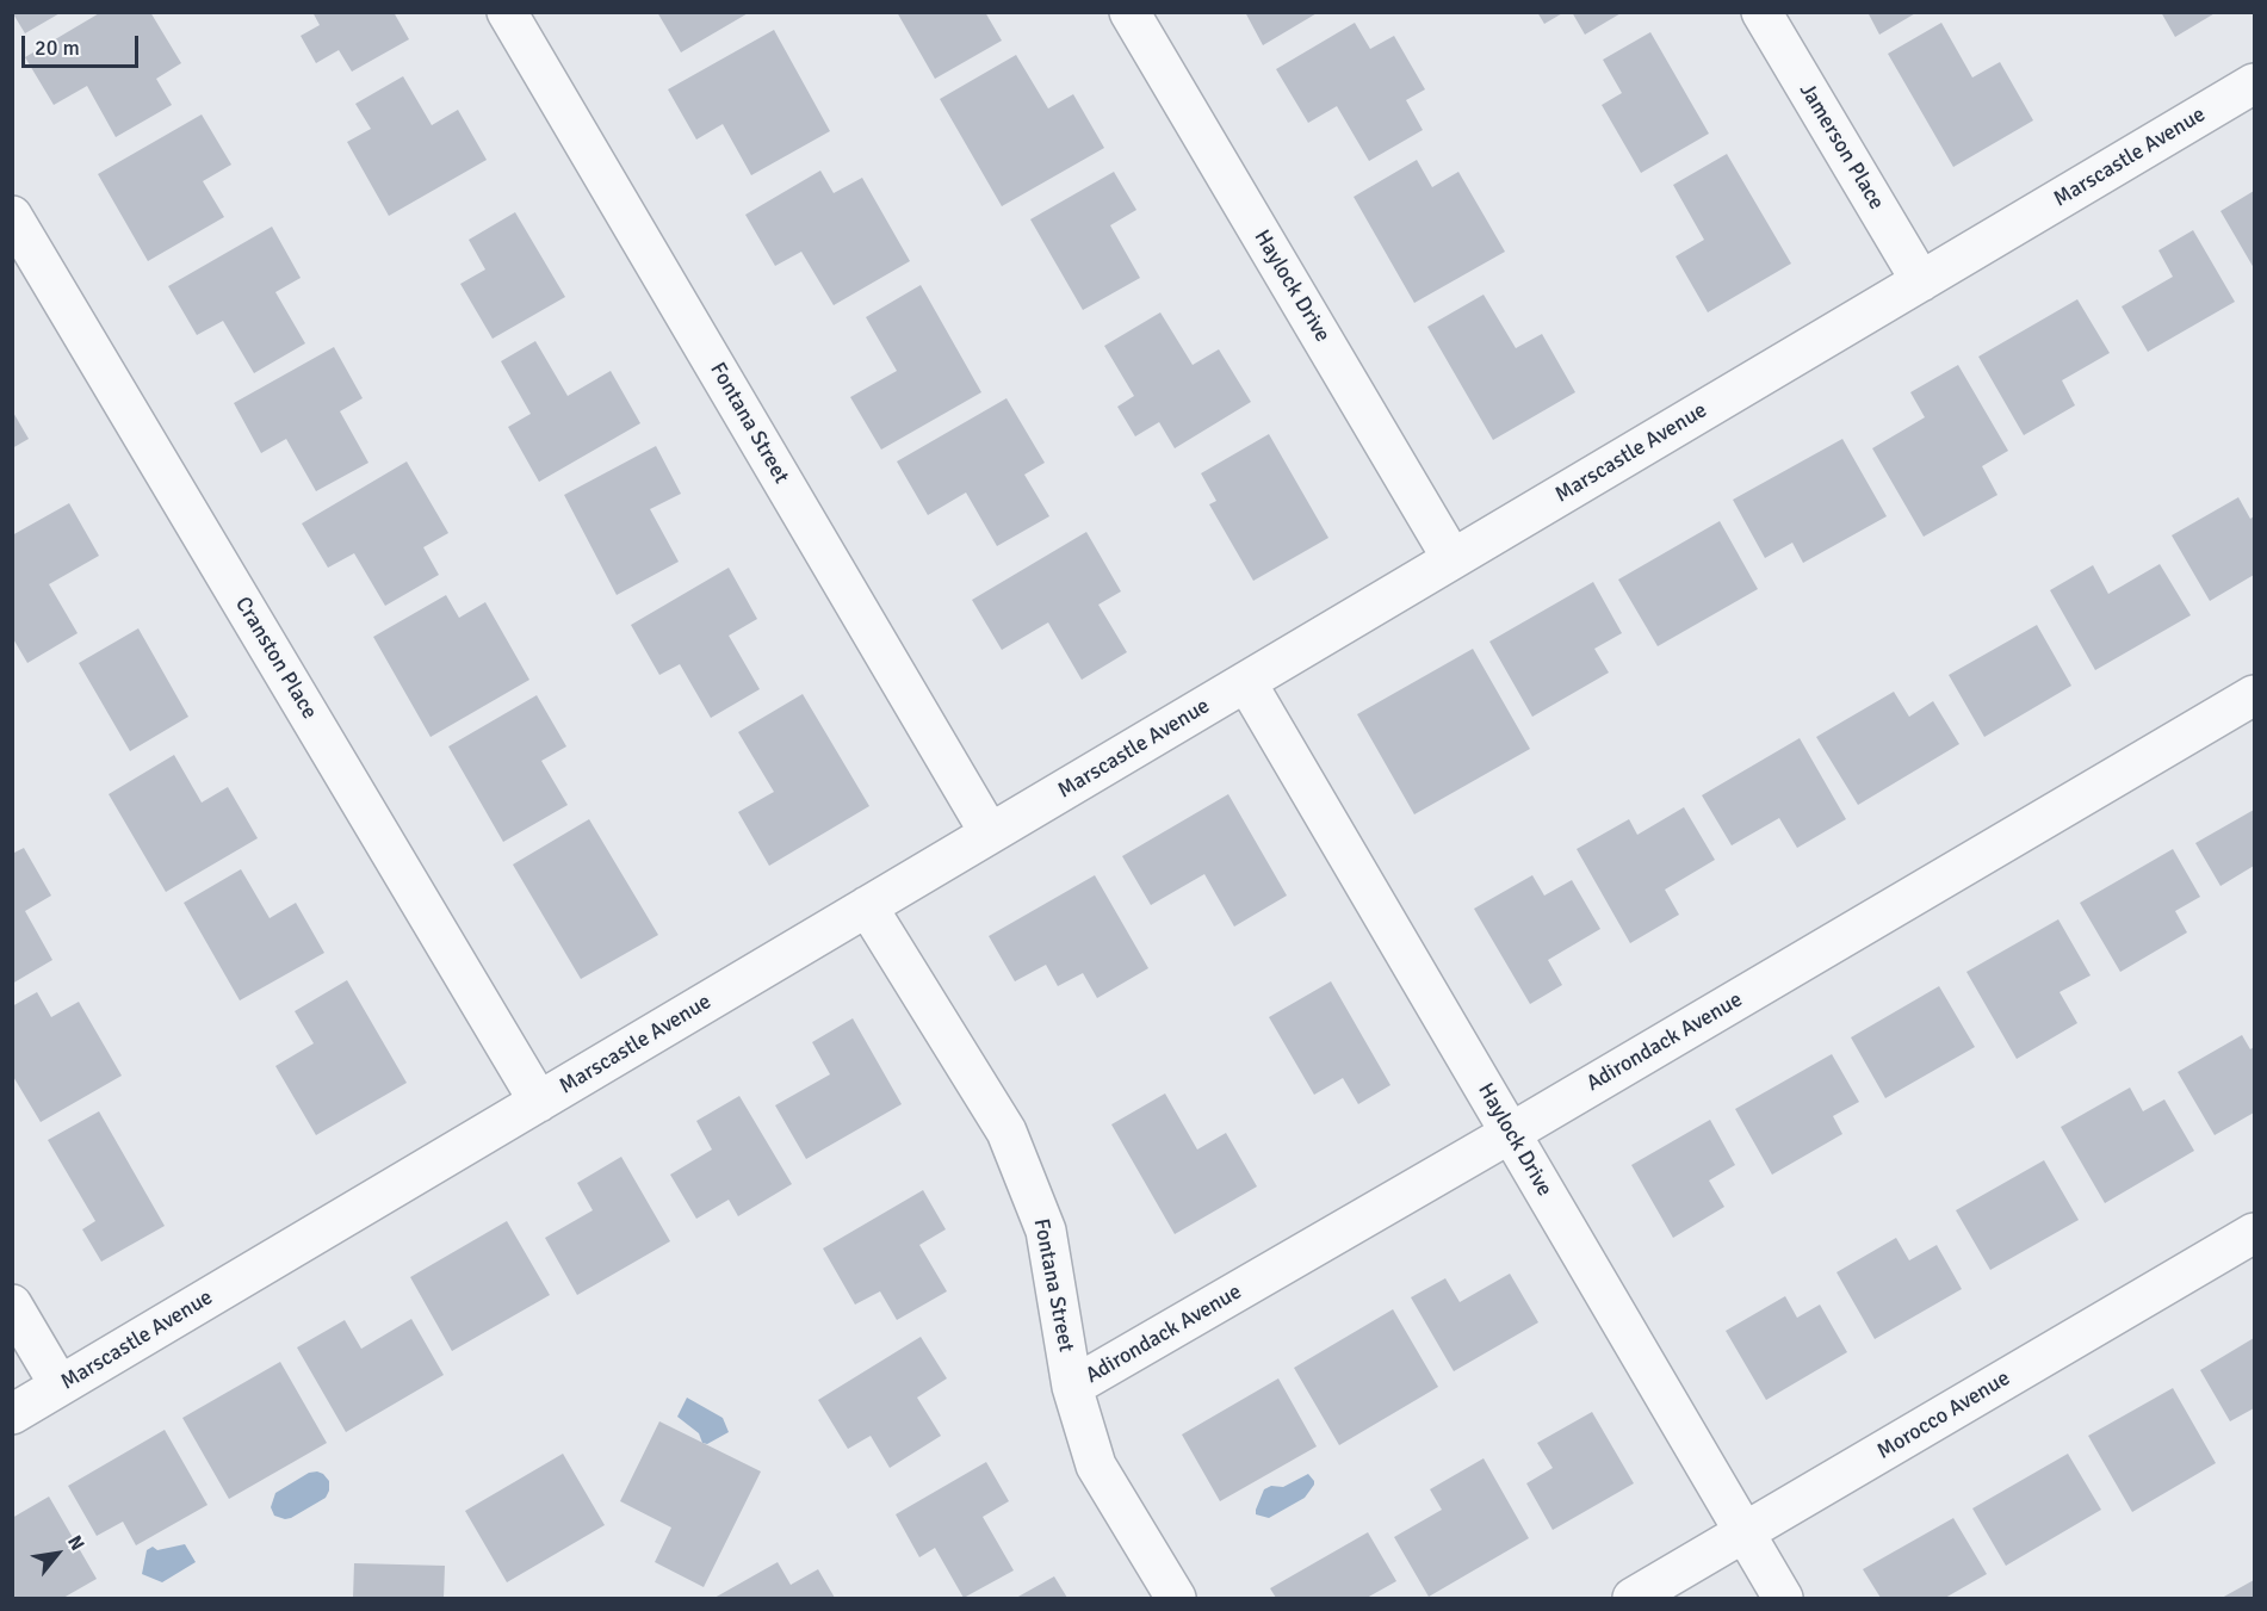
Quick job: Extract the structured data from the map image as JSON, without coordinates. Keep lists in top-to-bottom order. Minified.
{"streets":{"street":["Jamerson Place","Marscastle Avenue","Haylock Drive","Fontana Street","Cranston Place","Adirondack Avenue","Morocco Avenue"]},"crossings":[["Jamerson Place","Marscastle Avenue"],["Marscastle Avenue","Haylock Drive"],["Marscastle Avenue","Fontana Street"],["Marscastle Avenue","Cranston Place"],["Haylock Drive","Adirondack Avenue"],["Haylock Drive","Morocco Avenue"],["Fontana Street","Adirondack Avenue"]],"scale_bar":"20 m","north":"top right"}
